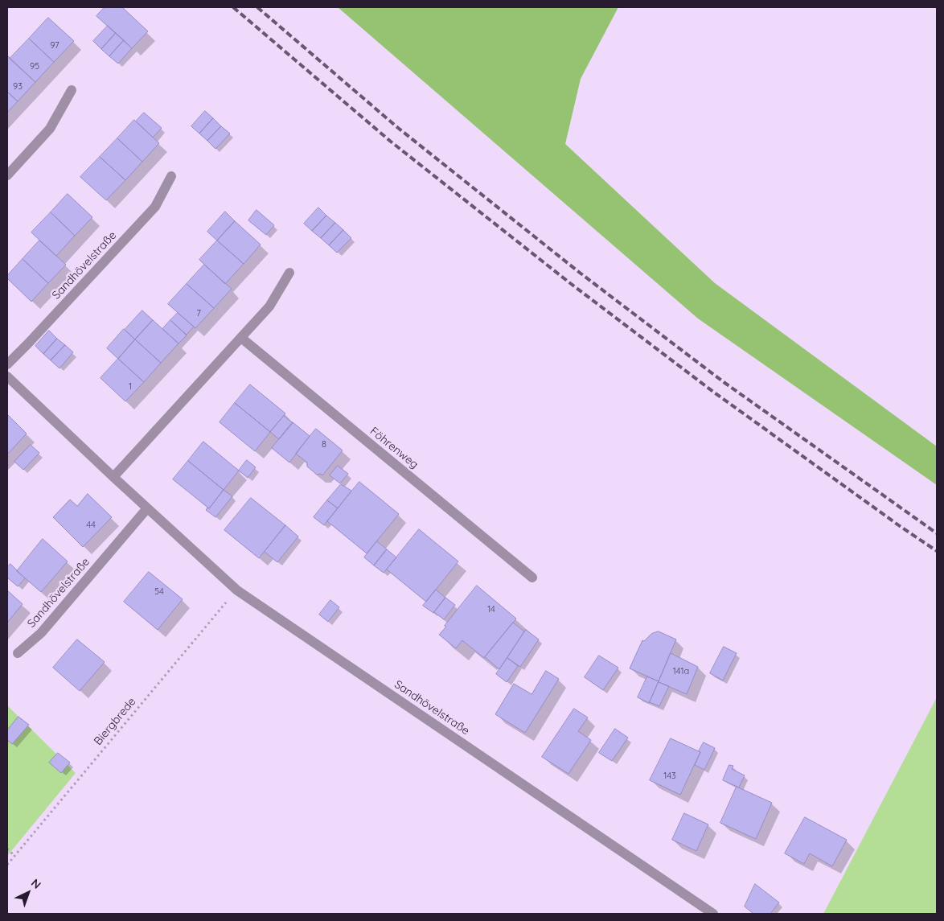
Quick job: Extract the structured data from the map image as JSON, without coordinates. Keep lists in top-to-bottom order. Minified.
{"streets":{"street":["Sandhövelstraße","Föhrenweg"],"path":["Biergbrede"]},"crossings":[["Sandhövelstraße","Biergbrede"]],"house_numbers":["97","95","93","7","1","8","44","54","14","141a","143"],"north":"top right"}
